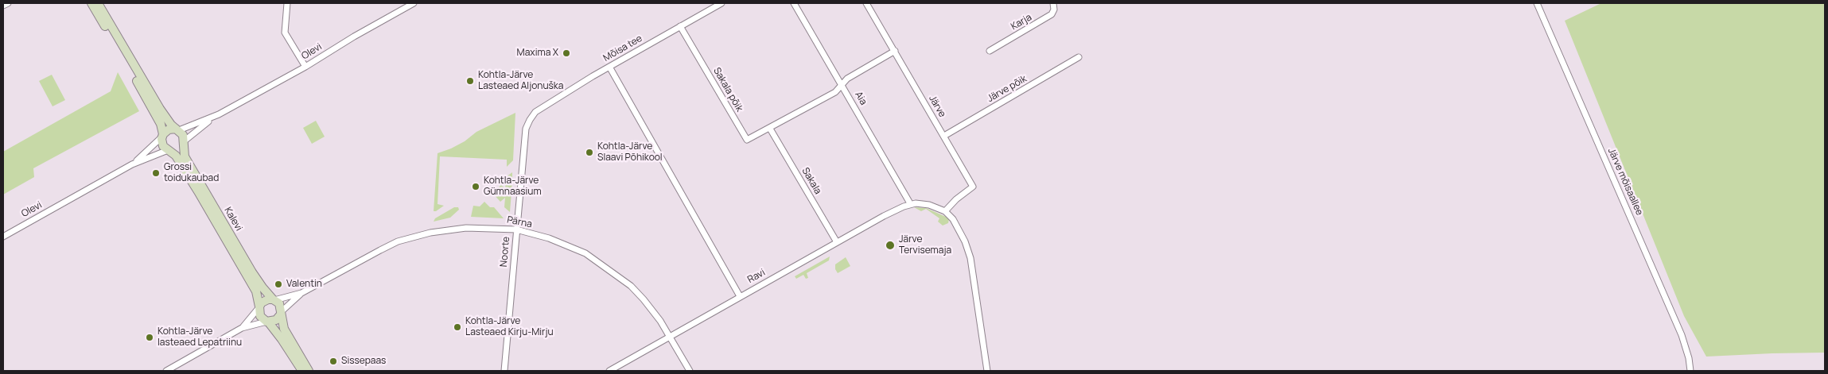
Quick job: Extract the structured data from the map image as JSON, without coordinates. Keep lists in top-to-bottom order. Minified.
{"streets":{"main road":["Kalevi"],"street":["Karja","Mõisa tee","Olevi","Järve põik","Sakala põik","Aia","Järve","Sakala","Järve mõisaallee","Pärna","Noorte","Ravi"]},"crossings":[["Mõisa tee","Sakala põik"],["Mõisa tee","Noorte"],["Olevi","Kalevi"],["Järve põik","Järve"],["Sakala põik","Sakala"],["Aia","Ravi"],["Sakala","Ravi"],["Kalevi","Pärna"],["Pärna","Noorte"],["Pärna","Ravi"]],"places":["Maxima X","Kohtla-Järve Lasteaed Aljonuška","Kohtla-Järve Slaavi Põhikool","Grossi toidukaubad","Kohtla-Järve Gümnaasium","Järve Tervisemaja","Valentin","Kohtla-Järve Lasteaed Kirju-Mirju","Kohtla-Järve lasteaed Lepatriinu","Sissepaas"]}
